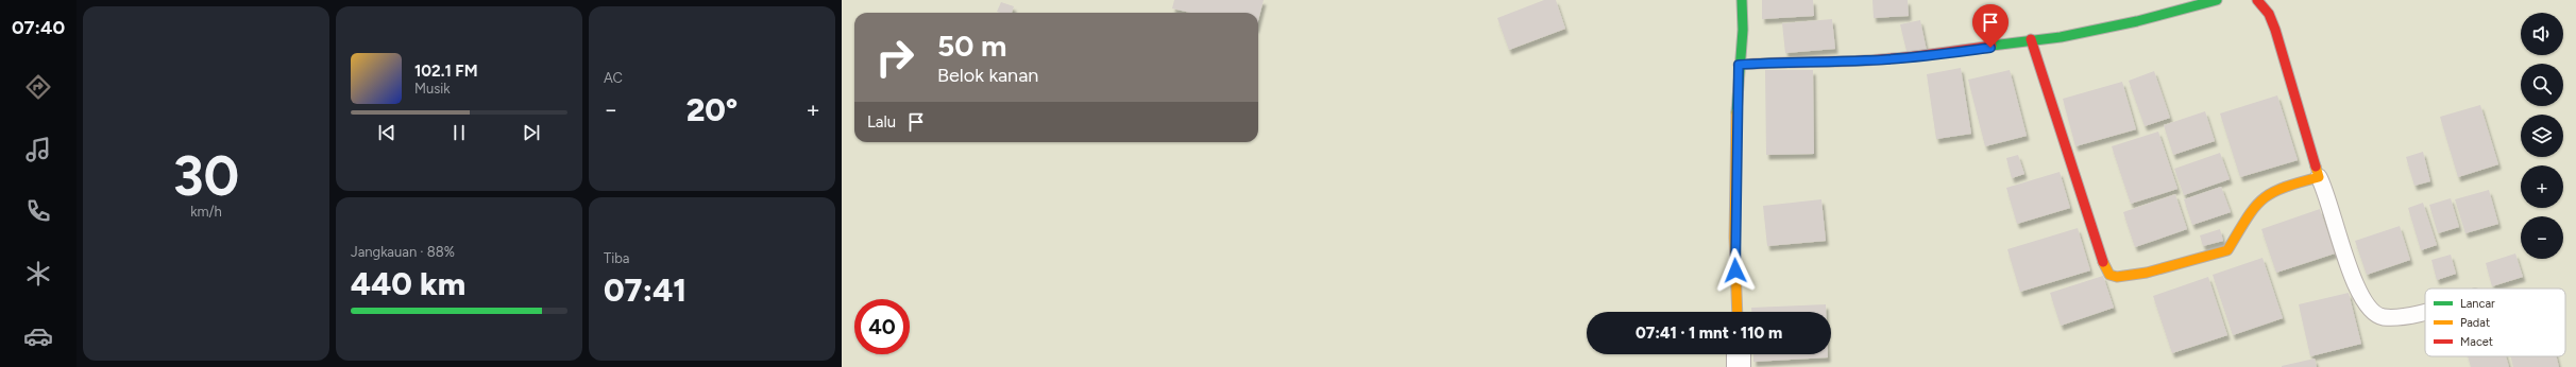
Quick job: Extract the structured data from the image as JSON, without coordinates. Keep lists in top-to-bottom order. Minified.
{"legend":["Lancar","Padat","Macet"],"page":{"tabs":"07:40","tile":[["30","km/h"],"AC",["Jangkauan · 88%","440 km"],["Tiba","07:41"]],"map_buttons":["+","−"],"turn":["50 m","Belok kanan"],"song":["102.1 FM","Musik"],"heat":["−","20°","+"],"then":"Lalu","limit":"40","trip":"07:41 · 1 mnt · 110 m"}}
